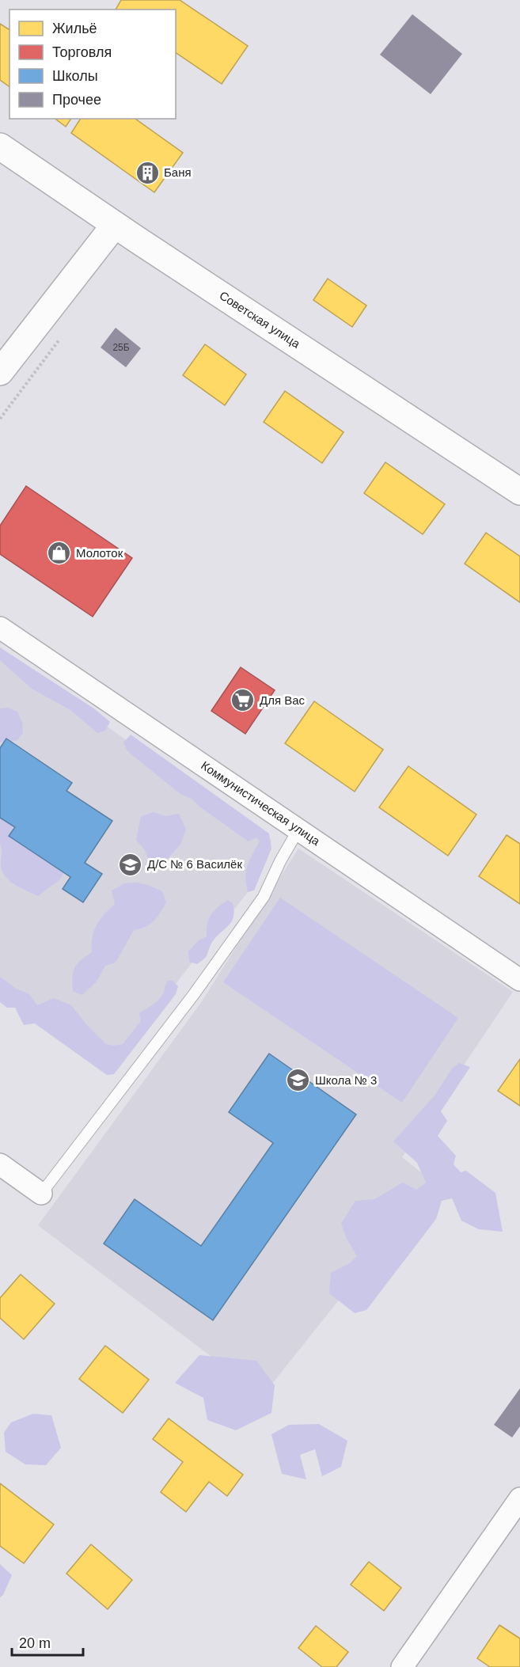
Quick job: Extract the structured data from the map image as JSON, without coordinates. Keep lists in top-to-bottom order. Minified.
{"streets":{"street":["Советская улица","Коммунистическая улица"]},"places":{"building":["Баня"],"shop":["Молоток"],"supermarket":["Для Вас"],"school or university":["Д/С № 6 Василёк","Школа № 3"]},"house_numbers":["25Б"],"legend":["Жильё","Торговля","Школы","Прочее"],"scale_bar":"20 m"}
